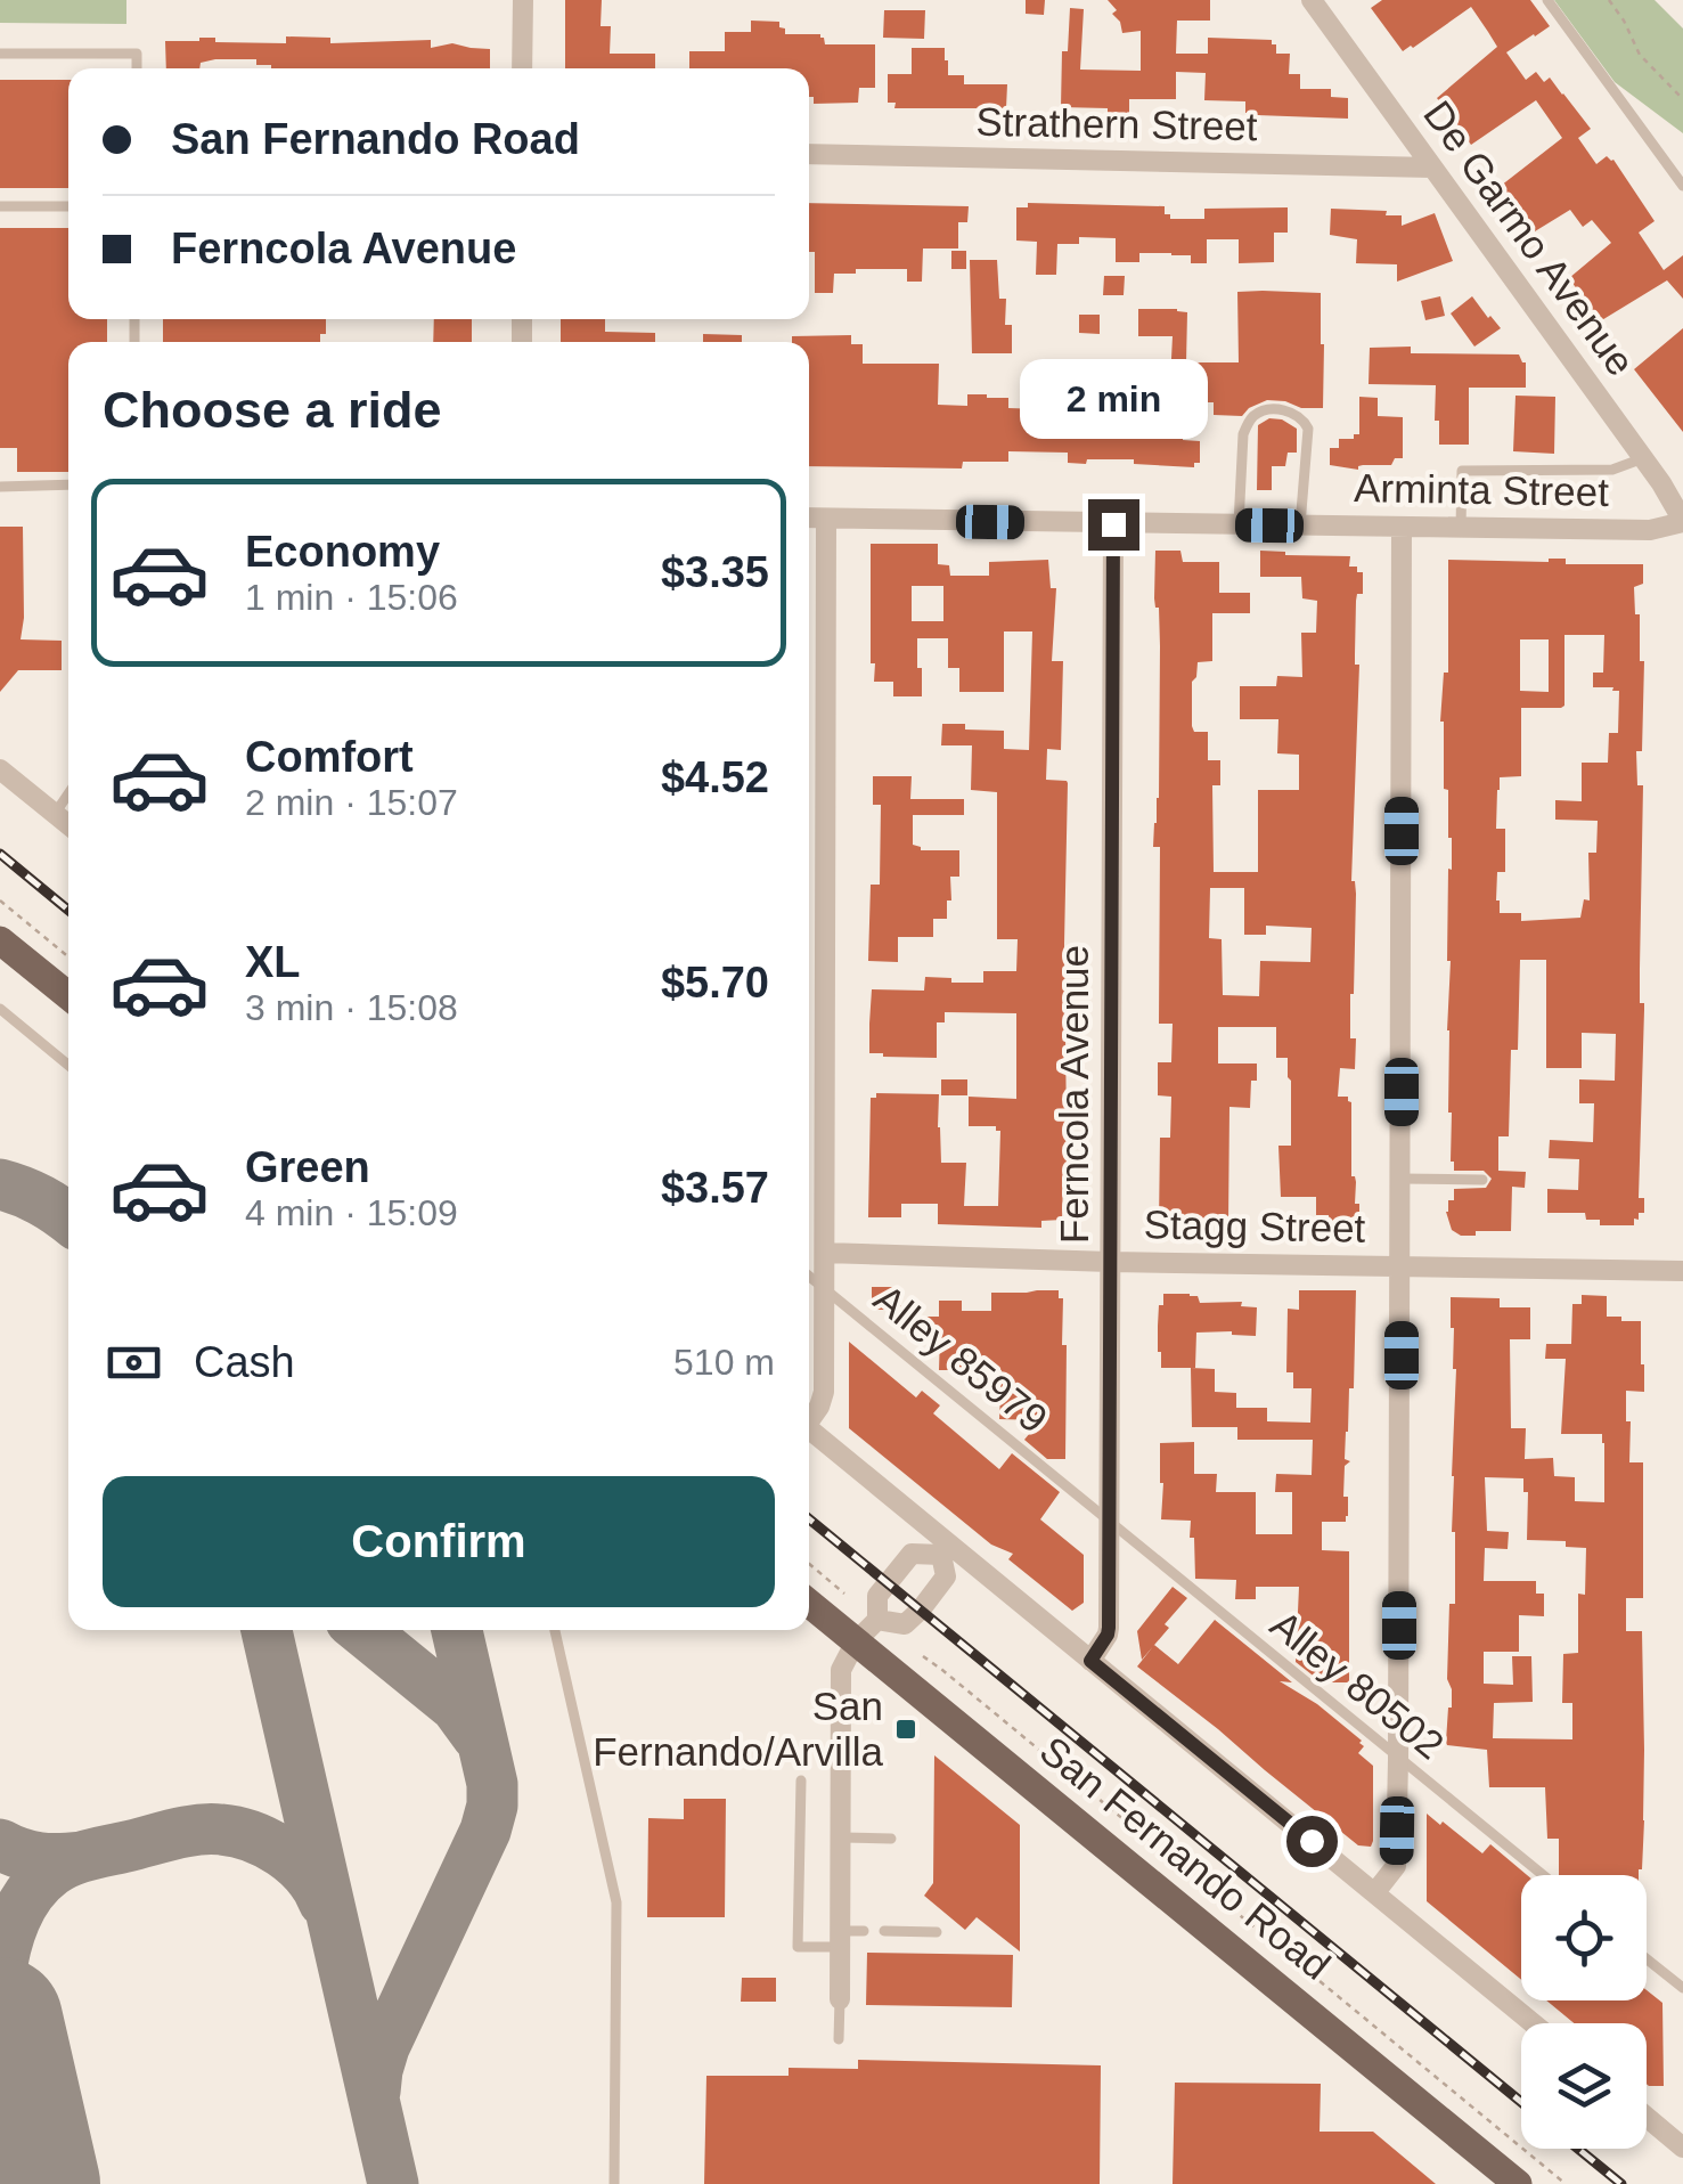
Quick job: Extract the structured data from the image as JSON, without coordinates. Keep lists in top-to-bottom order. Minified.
{"streets":{"main road":["San Fernando Road"],"street":["Strathern Street","De Garmo Avenue","Arminta Street","Ferncola Avenue","Stagg Street"],"lane":["Alley 85979","Alley 80502"]},"crossings":[["Strathern Street","De Garmo Avenue"],["De Garmo Avenue","Arminta Street"],["Arminta Street","Ferncola Avenue"],["Ferncola Avenue","Stagg Street"],["Ferncola Avenue","Alley 85979"],["Ferncola Avenue","Alley 80502"],["Alley 85979","Alley 80502"]],"places":{"transit":["San Fernando/Arvilla"]},"page":{"banner":["San Fernando Road","Ferncola Avenue"],"heading":"Choose a ride","bubble":"2 min","list":[{"name":"Economy","note":"1 min · 15:06","value":"$3.35"},{"name":"Comfort","note":"2 min · 15:07","value":"$4.52"},{"name":"XL","note":"3 min · 15:08","value":"$5.70"},{"name":"Green","note":"4 min · 15:09","value":"$3.57"}],"pay":["Cash","510 m"],"buttons":"Confirm"}}
